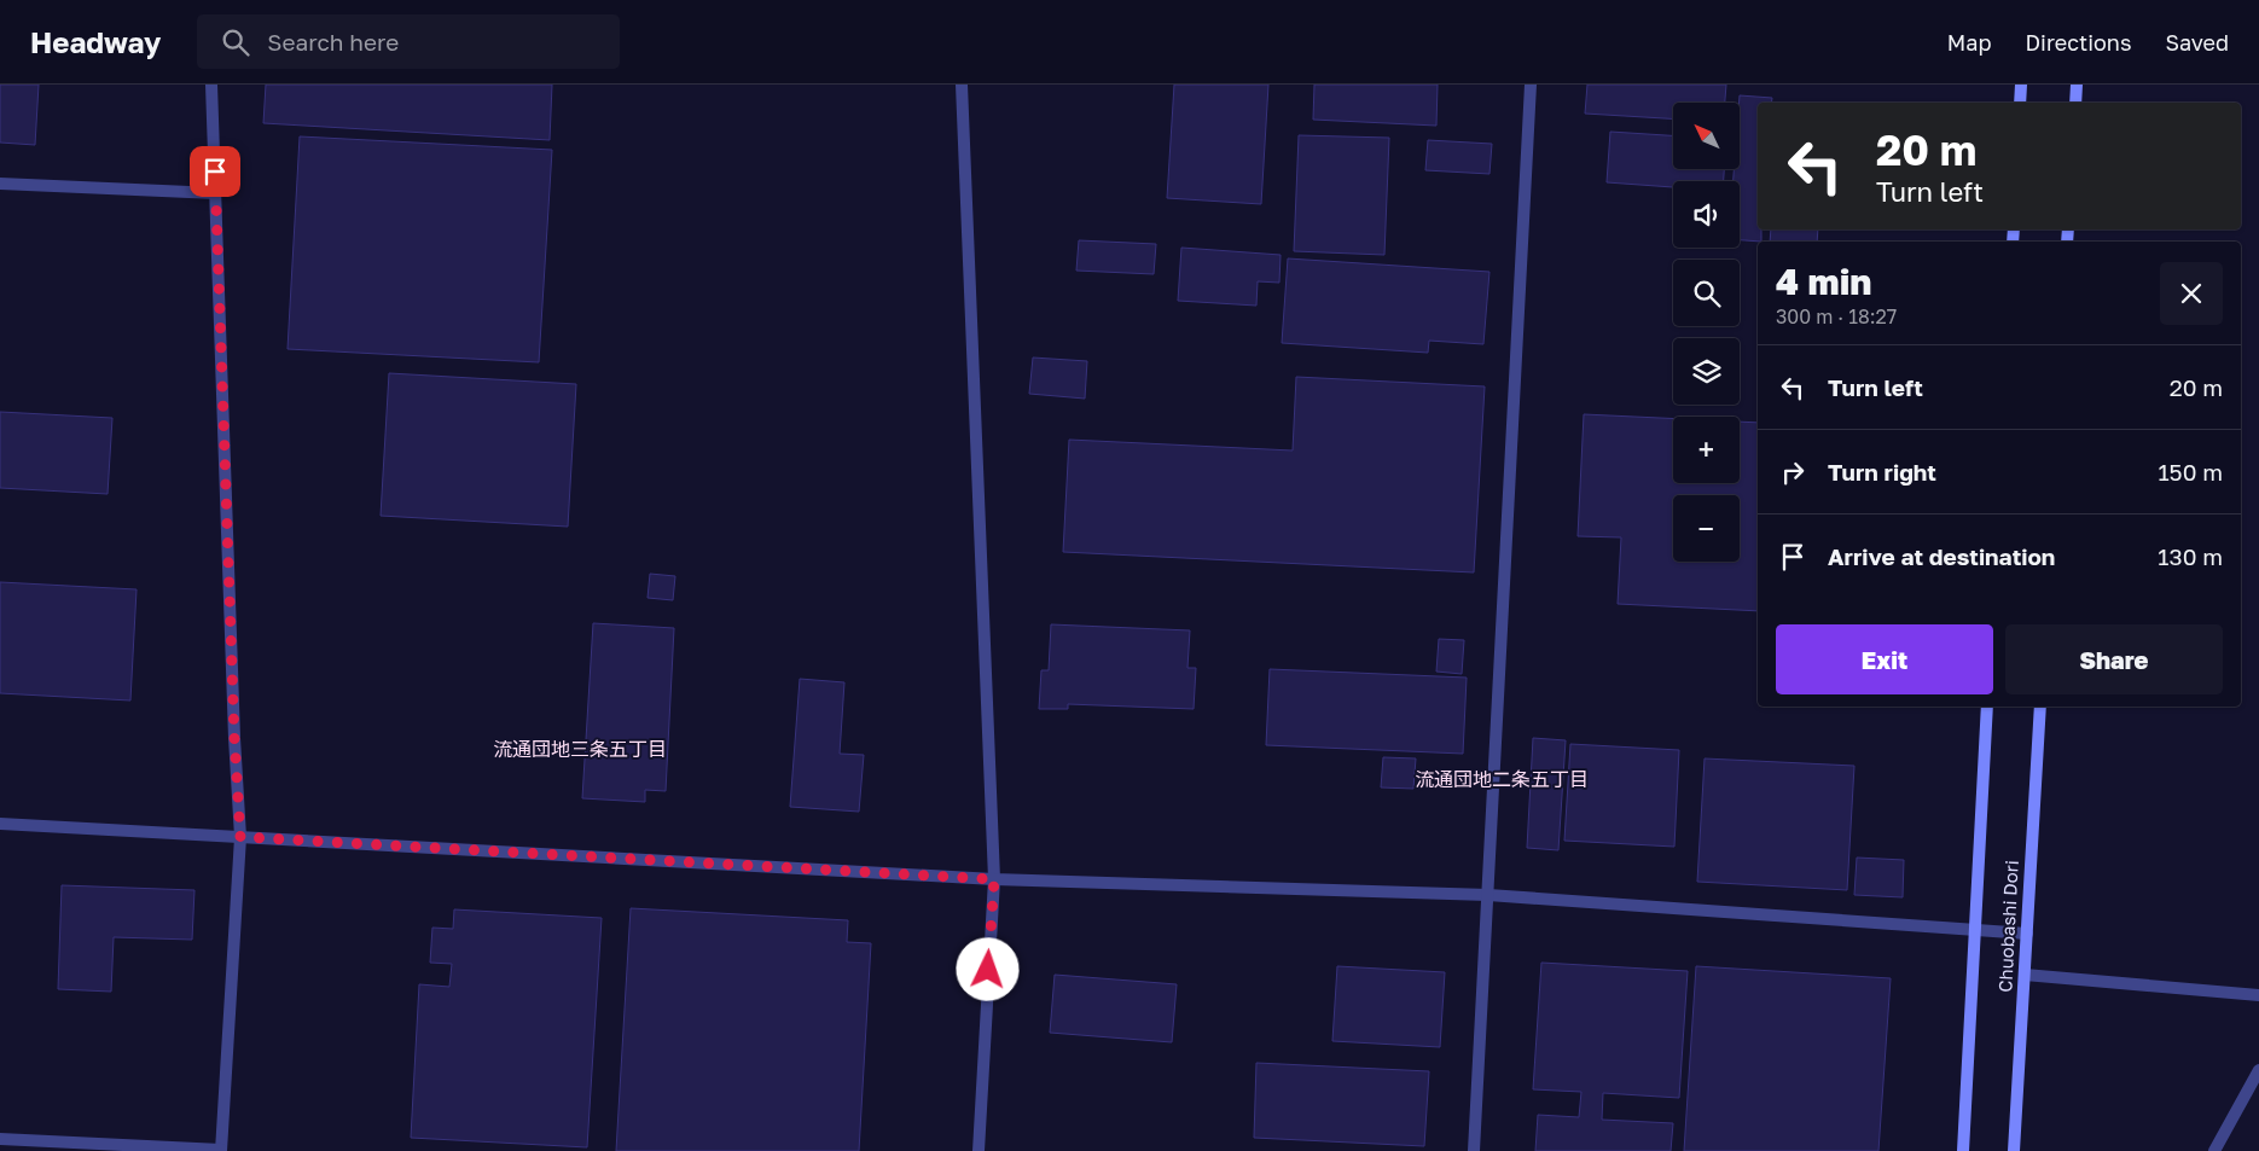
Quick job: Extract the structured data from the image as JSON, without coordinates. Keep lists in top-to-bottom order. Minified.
{"streets":{"main road":["Chuobashi Dori"]},"districts":["流通団地三条五丁目","流通団地二条五丁目"],"north":"top left","page":{"header":"Headway","search":"Search here","nav":["Map","Directions","Saved"],"map_buttons":["+","−"],"turn":["20 m","Turn left"],"heading":["4 min","300 m · 18:27"],"list":[{"name":"Turn left","value":"20 m"},{"name":"Turn right","value":"150 m"},{"name":"Arrive at destination","value":"130 m"}],"buttons":["Exit","Share"]}}
